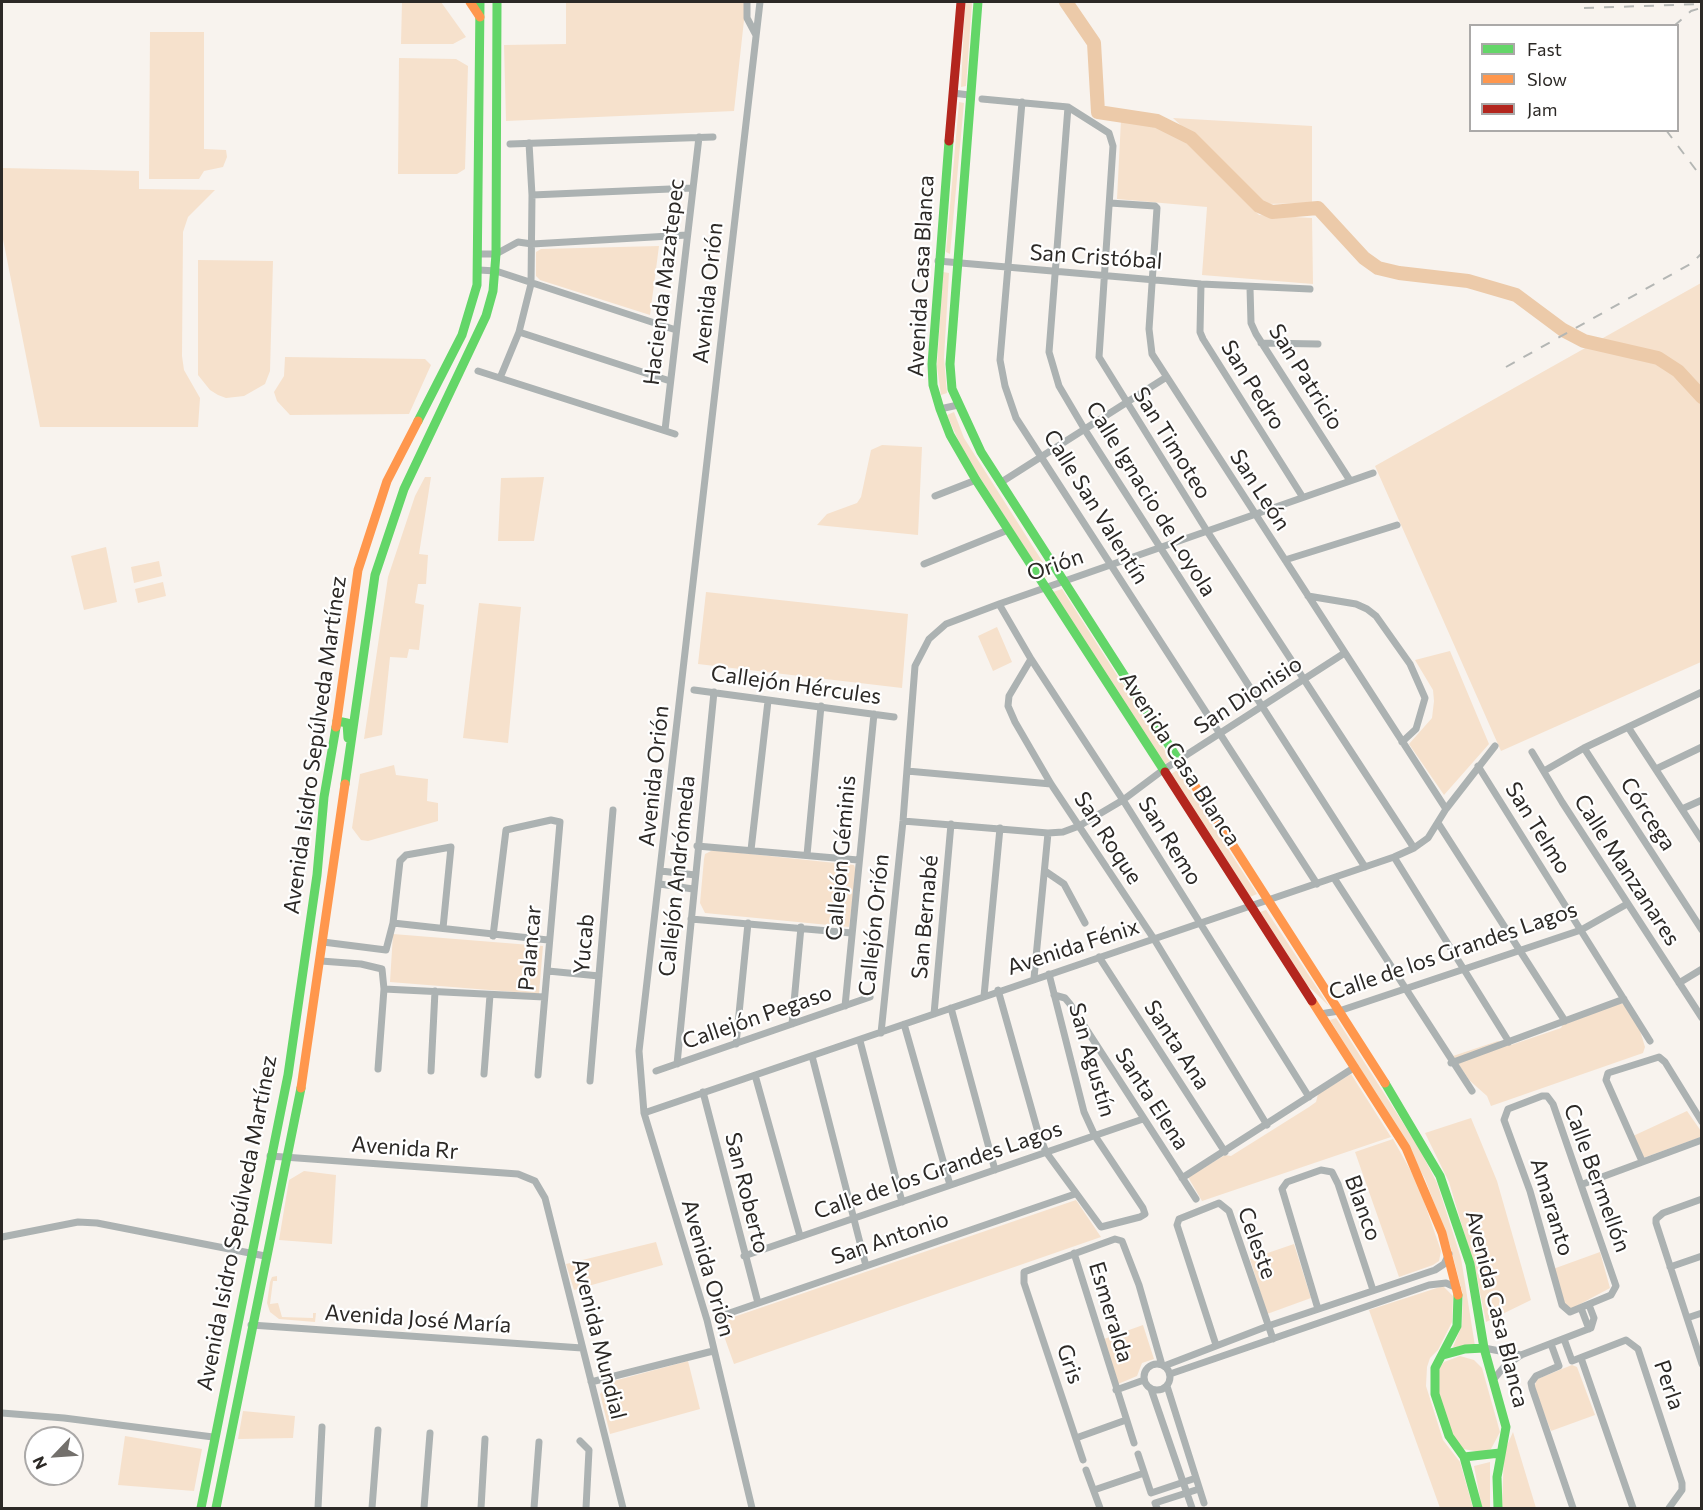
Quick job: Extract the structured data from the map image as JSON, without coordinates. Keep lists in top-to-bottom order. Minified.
{"streets":{"street":["San Cristóbal","Avenida Casa Blanca","Hacienda Mazatepec","Avenida Orión","San Patricio","San Pedro","San Timoteo","San León","Calle Ignacio de Loyola","Calle San Valentín","Orión","Callejón Hércules","San Dionisio","Avenida Isidro Sepúlveda Martínez","Córcega","San Telmo","San Roque","San Remo","Callejón Géminis","Calle Manzanares","Callejón Andrómeda","San Bernabé","Callejón Orión","Yucab","Avenida Fénix","Palancar","Calle de los Grandes Lagos","Callejón Pegaso","Santa Ana","San Agustín","Santa Elena","Avenida Rr","Calle Bermellón","San Roberto","Amaranto","Blanco","San Antonio","Celeste","Esmeralda","Avenida José María","Avenida Mundial","Gris","Perla"]},"crossings":[["San Cristóbal","Avenida Casa Blanca"],["San Cristóbal","San Patricio"],["San Cristóbal","San Pedro"],["San Cristóbal","San Timoteo"],["San Cristóbal","San León"],["San Cristóbal","Calle Ignacio de Loyola"],["San Cristóbal","Calle San Valentín"],["Avenida Casa Blanca","Orión"],["Avenida Casa Blanca","San Dionisio"],["Avenida Casa Blanca","Avenida Fénix"],["Avenida Casa Blanca","Calle de los Grandes Lagos"],["Avenida Orión","Avenida Fénix"],["San Patricio","Orión"],["San Pedro","Orión"],["San Timoteo","San León"],["San Timoteo","Calle Ignacio de Loyola"],["San Timoteo","Calle San Valentín"],["San Timoteo","Orión"],["San Timoteo","San Dionisio"],["San Timoteo","Avenida Fénix"],["San León","Orión"],["San León","San Dionisio"],["San León","Avenida Fénix"],["Calle Ignacio de Loyola","Orión"],["Calle Ignacio de Loyola","San Dionisio"],["Calle Ignacio de Loyola","Avenida Fénix"],["Calle San Valentín","Orión"],["Calle San Valentín","San Dionisio"],["Calle San Valentín","Avenida Fénix"],["Orión","San Dionisio"],["Orión","San Remo"],["Orión","Callejón Orión"],["Callejón Hércules","Callejón Géminis"],["Callejón Hércules","Callejón Andrómeda"],["San Dionisio","San Roque"],["San Dionisio","San Remo"],["San Dionisio","San Bernabé"],["San Dionisio","Callejón Orión"],["Avenida Isidro Sepúlveda Martínez","Avenida Rr"],["Avenida Isidro Sepúlveda Martínez","Avenida José María"],["San Telmo","Avenida Fénix"],["San Telmo","Calle de los Grandes Lagos"],["San Roque","San Remo"],["San Roque","Avenida Fénix"],["San Remo","Avenida Fénix"],["Callejón Géminis","Callejón Pegaso"],["Calle Manzanares","Calle de los Grandes Lagos"],["Callejón Andrómeda","Callejón Pegaso"],["San Bernabé","Avenida Fénix"],["Callejón Orión","Avenida Fénix"],["Avenida Fénix","Santa Ana"],["Avenida Fénix","San Agustín"],["Avenida Fénix","San Roberto"],["Calle de los Grandes Lagos","San Agustín"],["Calle de los Grandes Lagos","Santa Elena"],["Calle de los Grandes Lagos","San Roberto"],["San Agustín","Santa Elena"],["San Agustín","San Antonio"],["Avenida Rr","Avenida Mundial"],["Calle Bermellón","Amaranto"],["San Roberto","San Antonio"],["Esmeralda","Gris"],["Avenida José María","Avenida Mundial"]],"legend":["Fast","Slow","Jam"],"north":"bottom left"}
